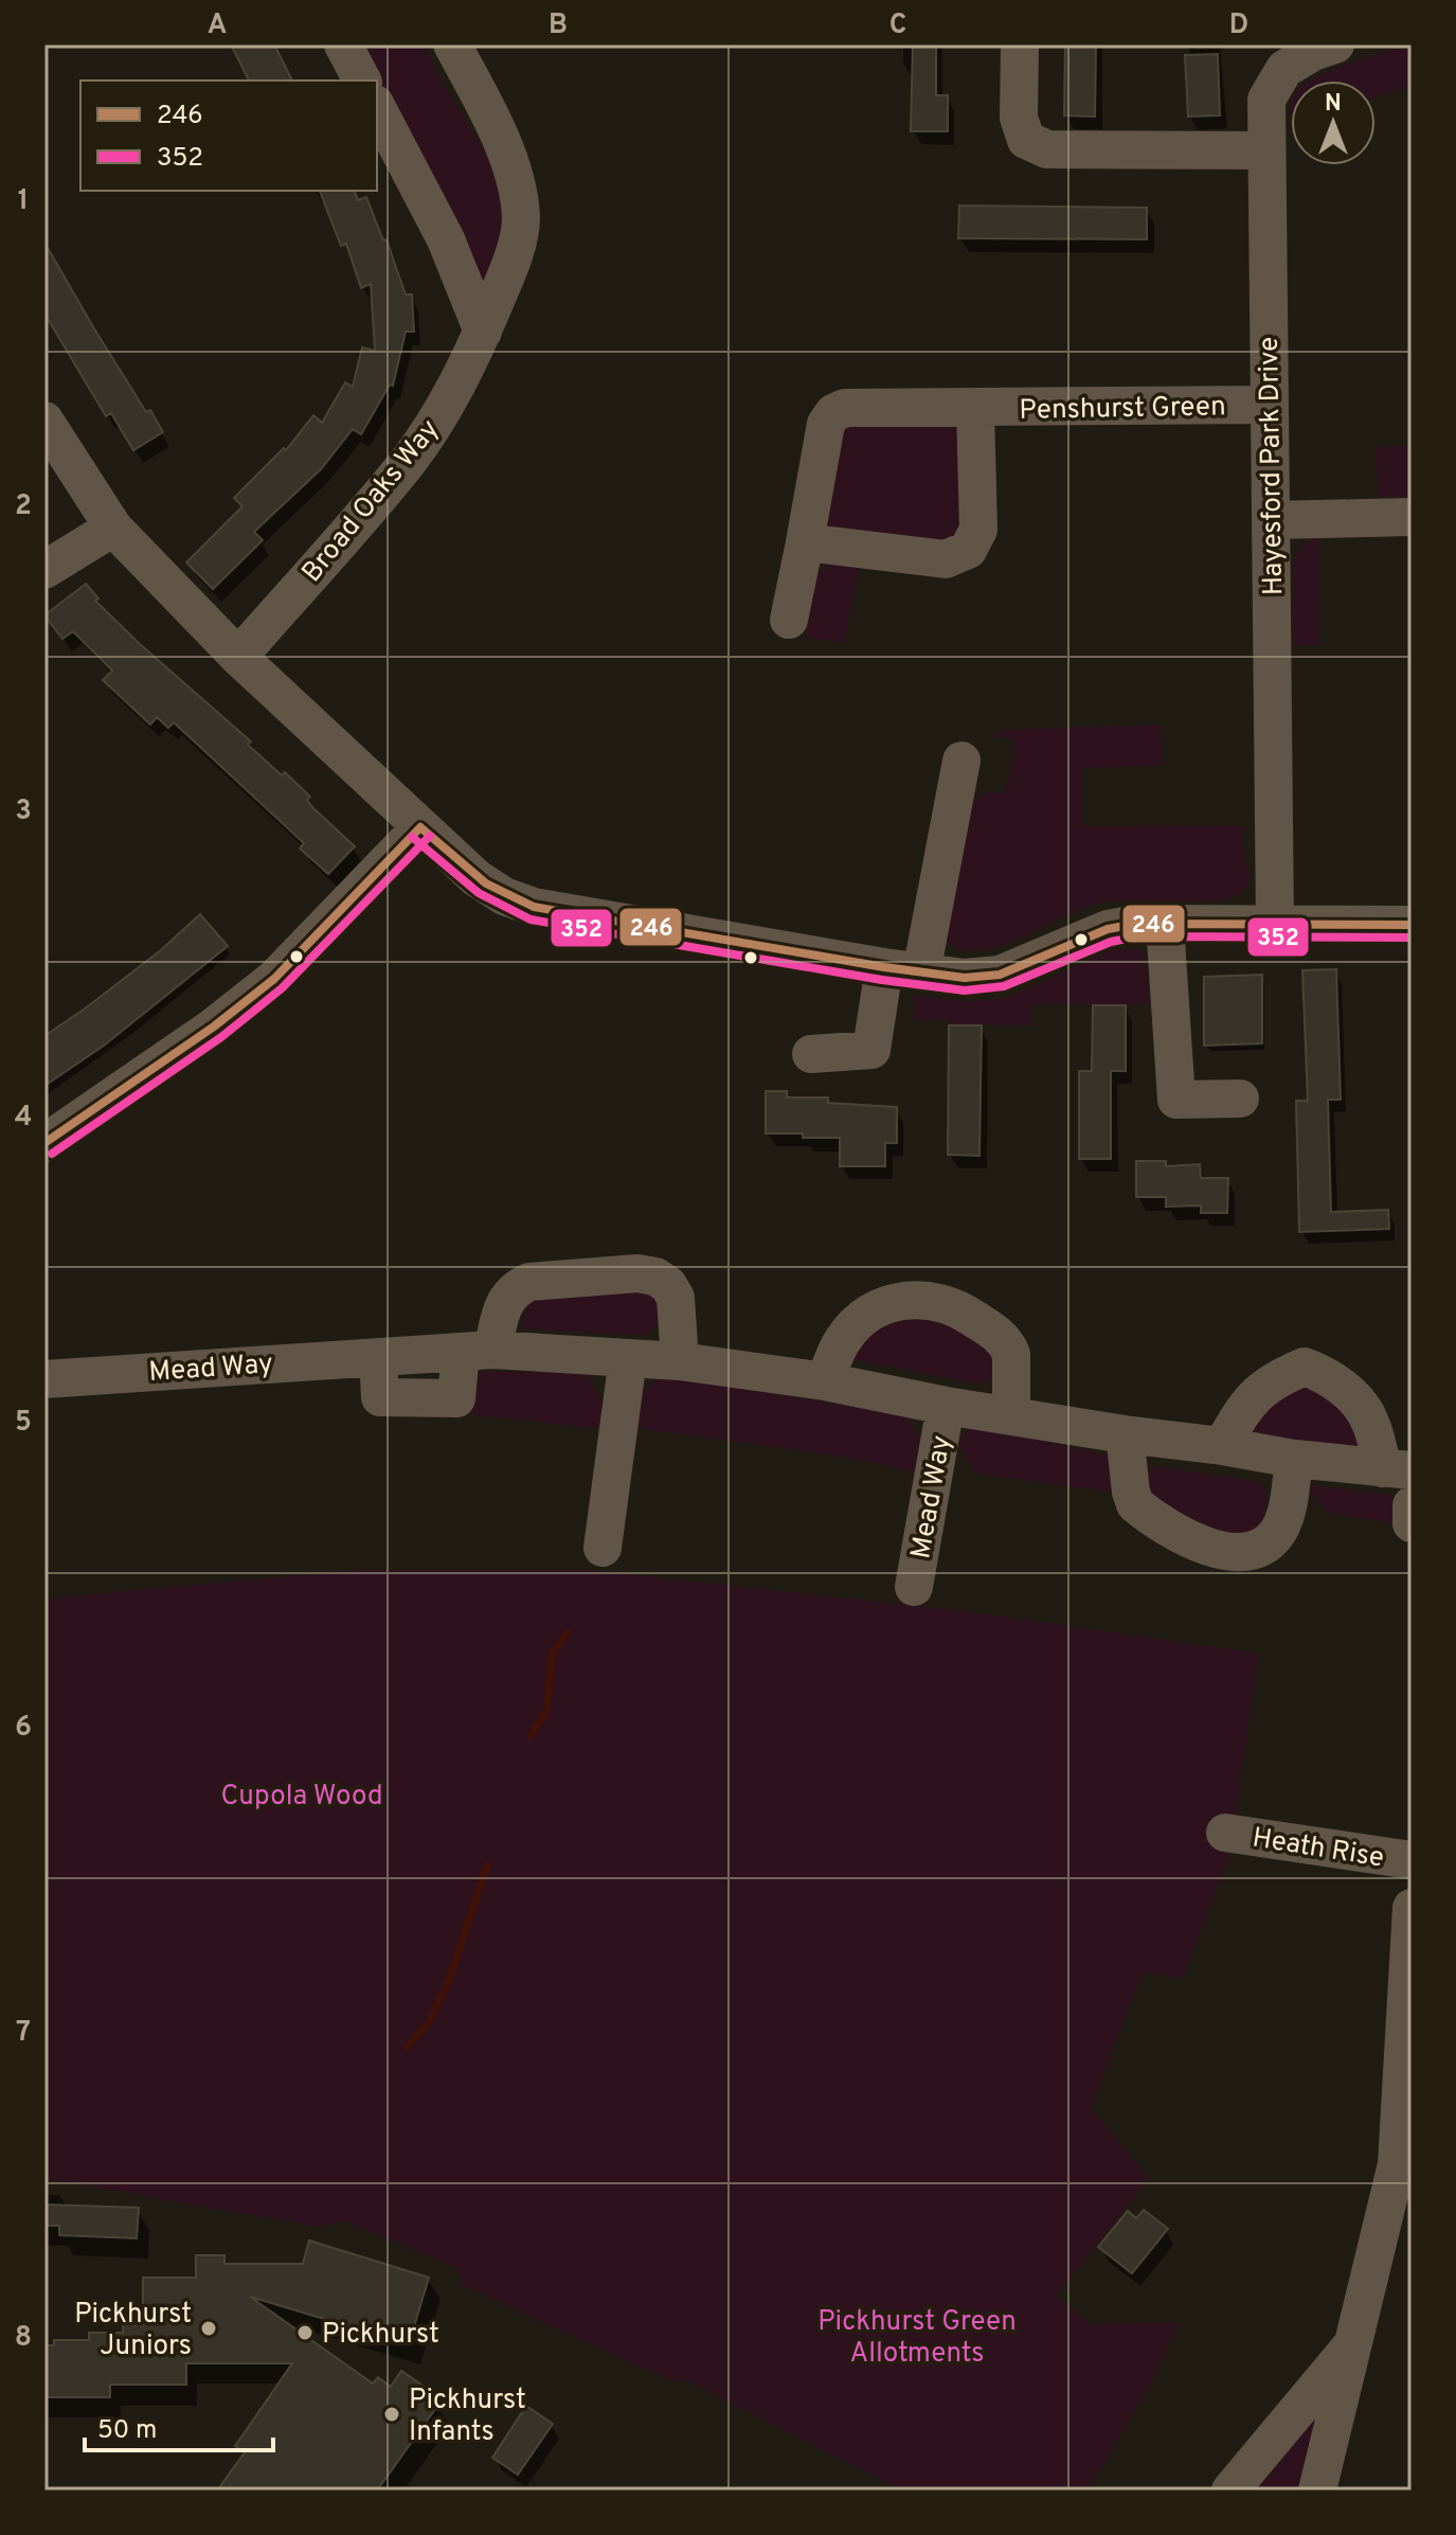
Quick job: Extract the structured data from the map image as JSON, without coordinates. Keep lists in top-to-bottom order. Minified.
{"streets":{"street":["Penshurst Green","Hayesford Park Drive","Broad Oaks Way","Mead Way","Heath Rise"]},"crossings":[["Penshurst Green","Hayesford Park Drive"]],"parks":["Cupola Wood","Pickhurst Green Allotments"],"places":["Pickhurst Juniors","Pickhurst","Pickhurst Infants"],"lines":["transit line 246","transit line 352"],"legend":["246","352"],"scale_bar":"50 m","north":"top","grid":{"columns":["A","B","C","D"],"rows":["1","2","3","4","5","6","7","8"]}}
